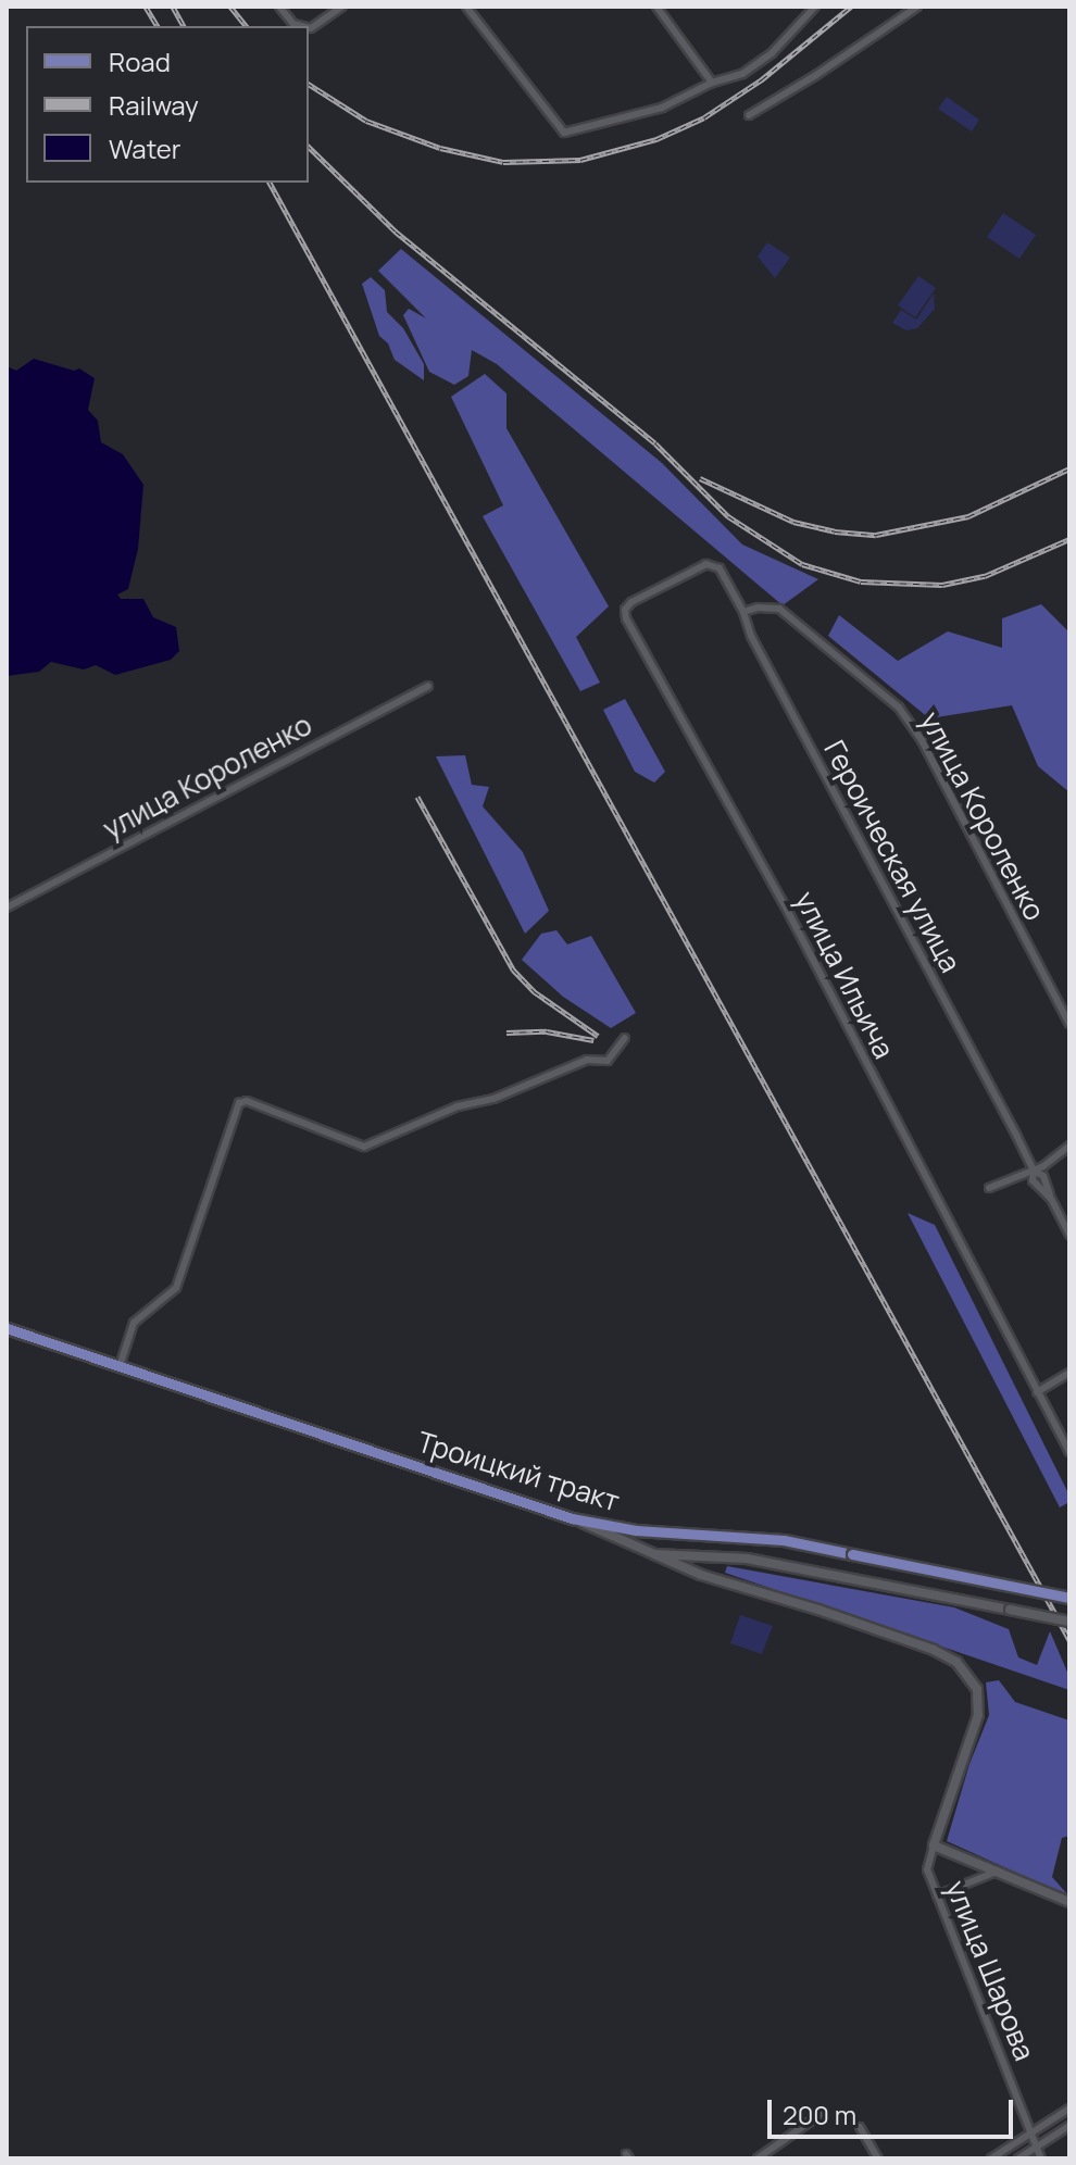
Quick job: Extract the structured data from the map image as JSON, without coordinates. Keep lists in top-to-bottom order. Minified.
{"streets":{"main road":["Троицкий тракт"],"street":["улица Короленко","Героическая улица","улица Ильича","улица Шарова"]},"crossings":[["улица Короленко","Героическая улица"],["Героическая улица","улица Ильича"]],"legend":["Road","Railway","Water"],"scale_bar":"200 m"}
